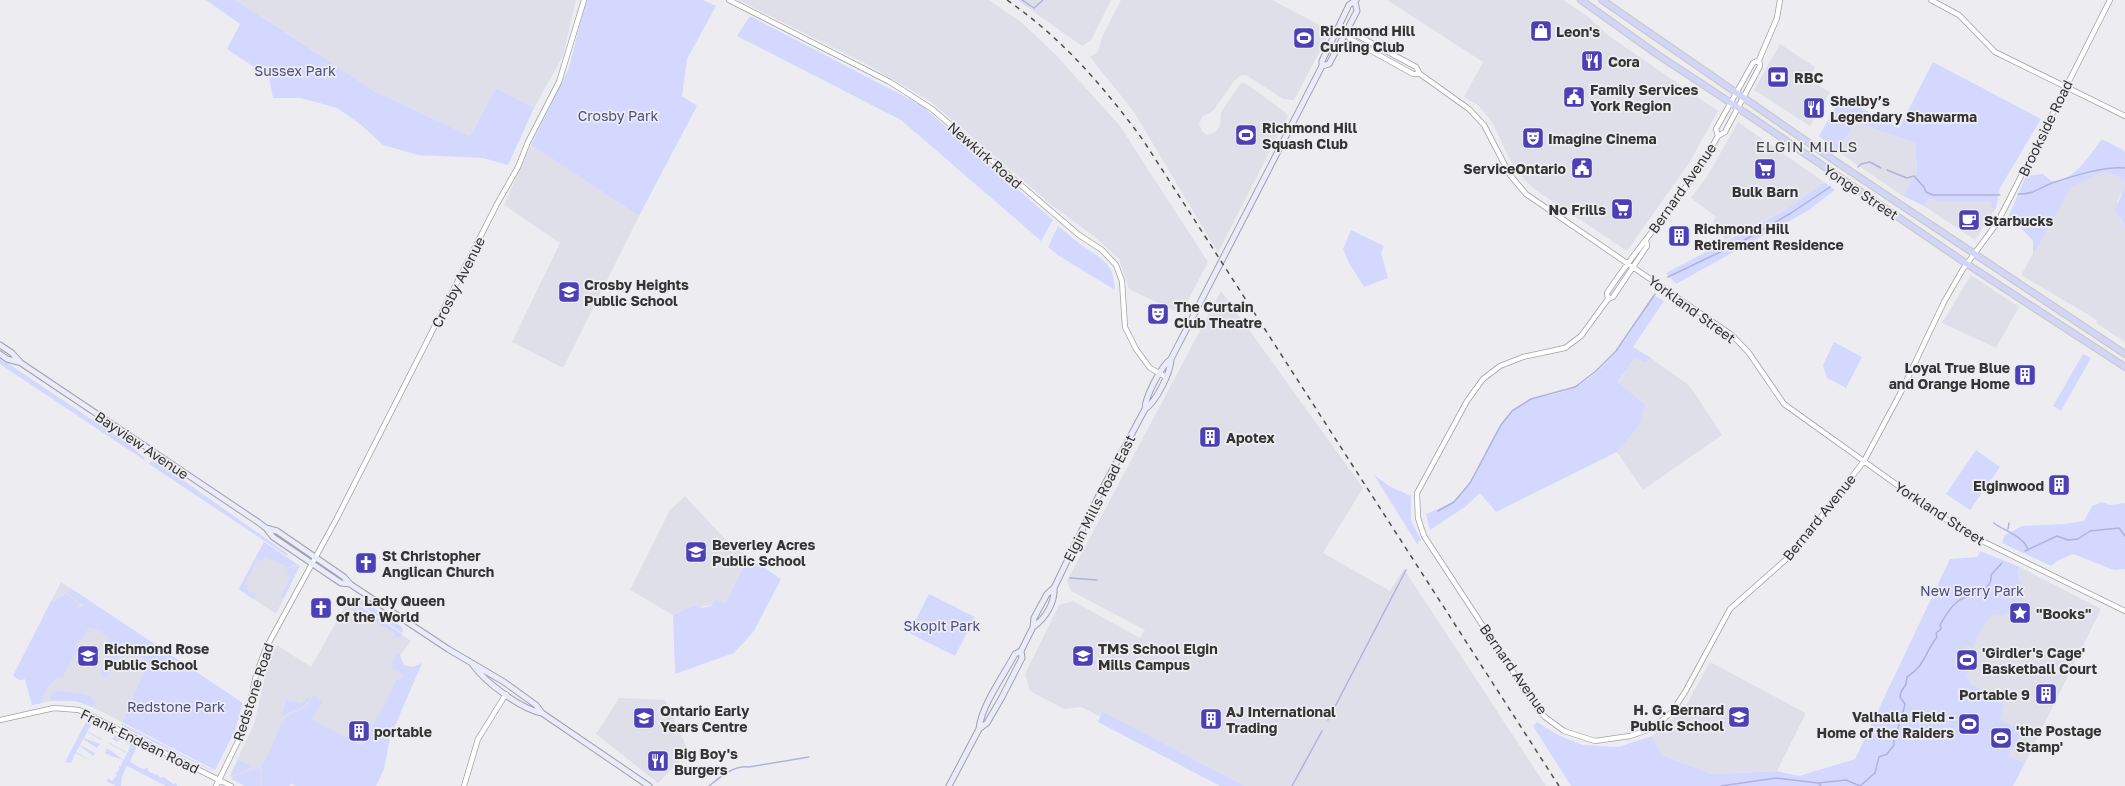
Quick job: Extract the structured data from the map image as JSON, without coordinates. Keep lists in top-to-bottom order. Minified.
{"streets":{"main road":["Yonge Street","Bayview Avenue","Elgin Mills Road East"],"street":["Brookside Road","Newkirk Road","Bernard Avenue","Crosby Avenue","Yorkland Street","Redstone Road","Frank Endean Road"]},"crossings":[["Brookside Road","Bernard Avenue"],["Brookside Road","Yonge Street"],["Newkirk Road","Elgin Mills Road East"],["Bernard Avenue","Yonge Street"],["Bernard Avenue","Yorkland Street"],["Crosby Avenue","Bayview Avenue"],["Crosby Avenue","Redstone Road"],["Yorkland Street","Elgin Mills Road East"],["Bayview Avenue","Redstone Road"],["Redstone Road","Frank Endean Road"]],"districts":["ELGIN MILLS"],"parks":["Sussex Park","Crosby Park","New Berry Park","Skopit Park","Redstone Park"],"places":{"shop":["Leon's"],"sports":["Richmond Hill Curling Club","Richmond Hill Squash Club","'Girdler's Cage' Basketball Court","Valhalla Field - Home of the Raiders","'the Postage Stamp'"],"restaurant":["Cora","Shelby’s Legendary Shawarma","Big Boy's Burgers"],"bank":["RBC"],"public building":["Family Services York Region","ServiceOntario"],"theatre":["Imagine Cinema","The Curtain Club Theatre"],"supermarket":["Bulk Barn","No Frills"],"cafe":["Starbucks"],"building":["Richmond Hill Retirement Residence","Loyal True Blue and Orange Home","Apotex","Elginwood","Portable 9","AJ International Trading","portable"],"school or university":["Crosby Heights Public School","Beverley Acres Public School","Richmond Rose Public School","TMS School Elgin Mills Campus","H. G. Bernard Public School","Ontario Early Years Centre"],"church":["St Christopher Anglican Church","Our Lady Queen of the World"],"place":["\"Books\""]}}
